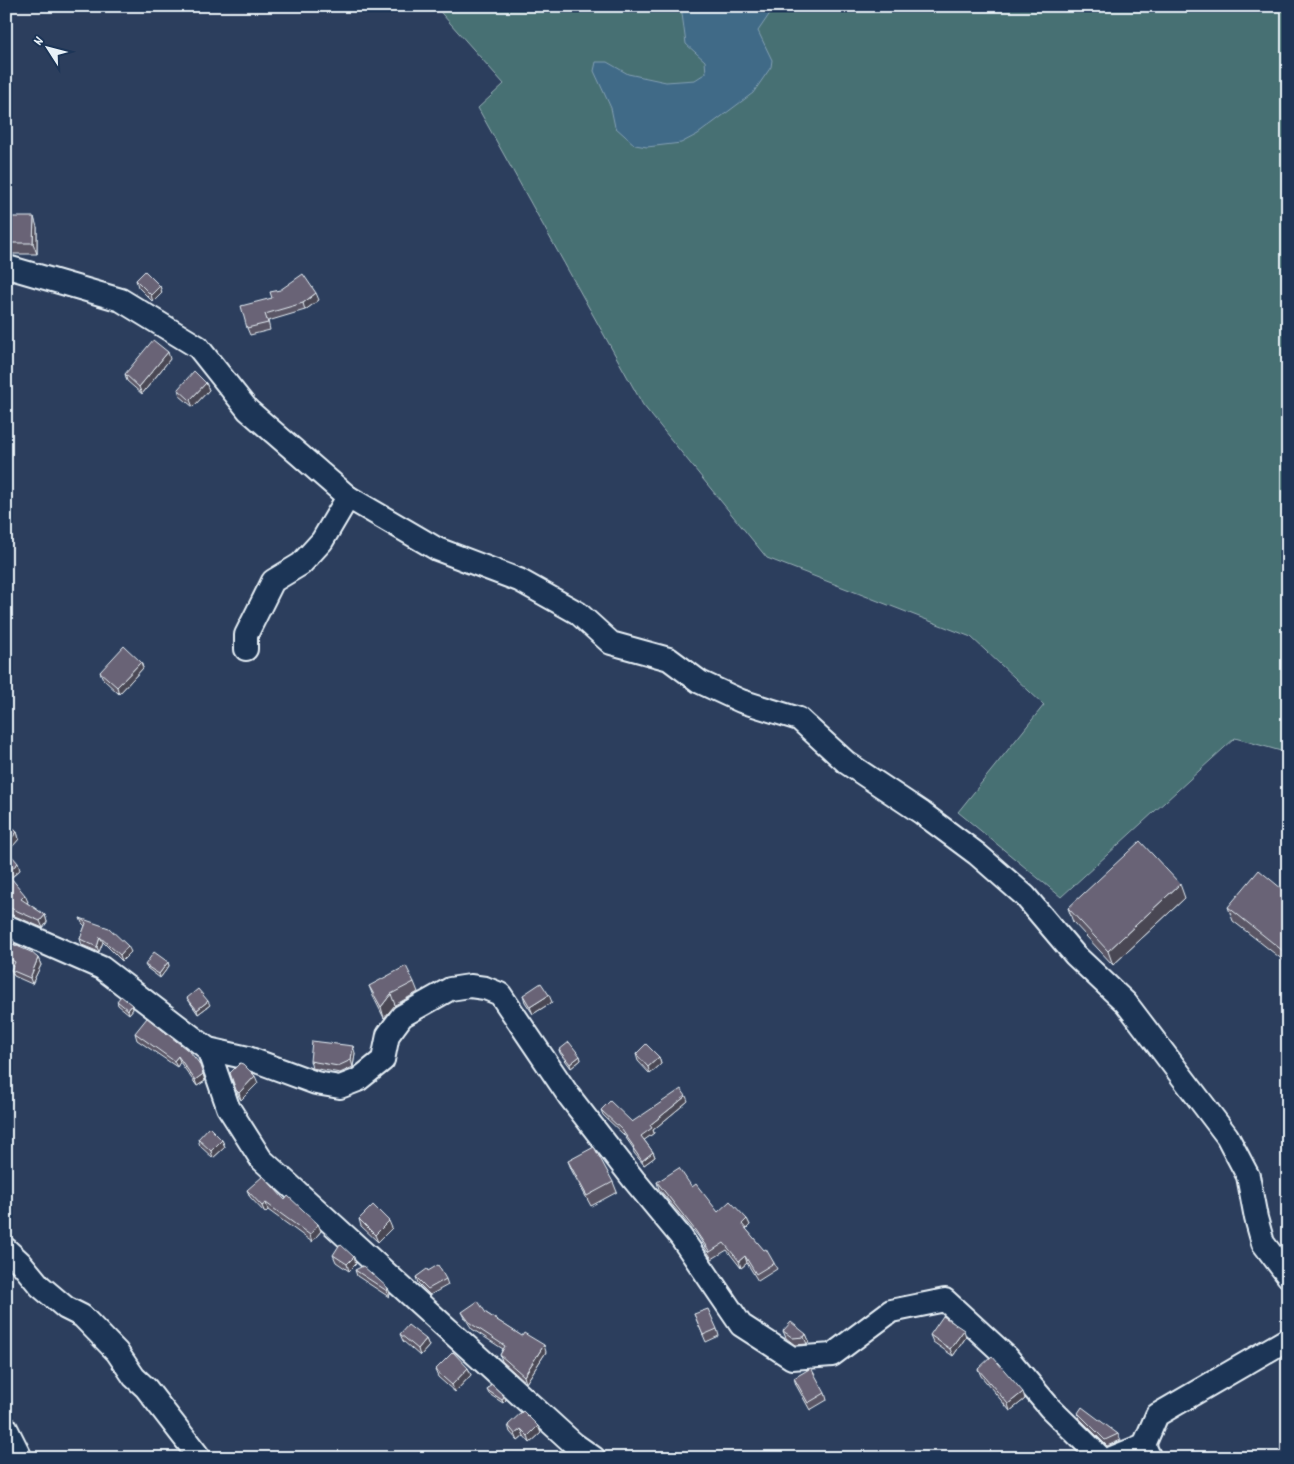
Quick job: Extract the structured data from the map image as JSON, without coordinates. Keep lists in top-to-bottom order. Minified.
{"north":"top left"}
